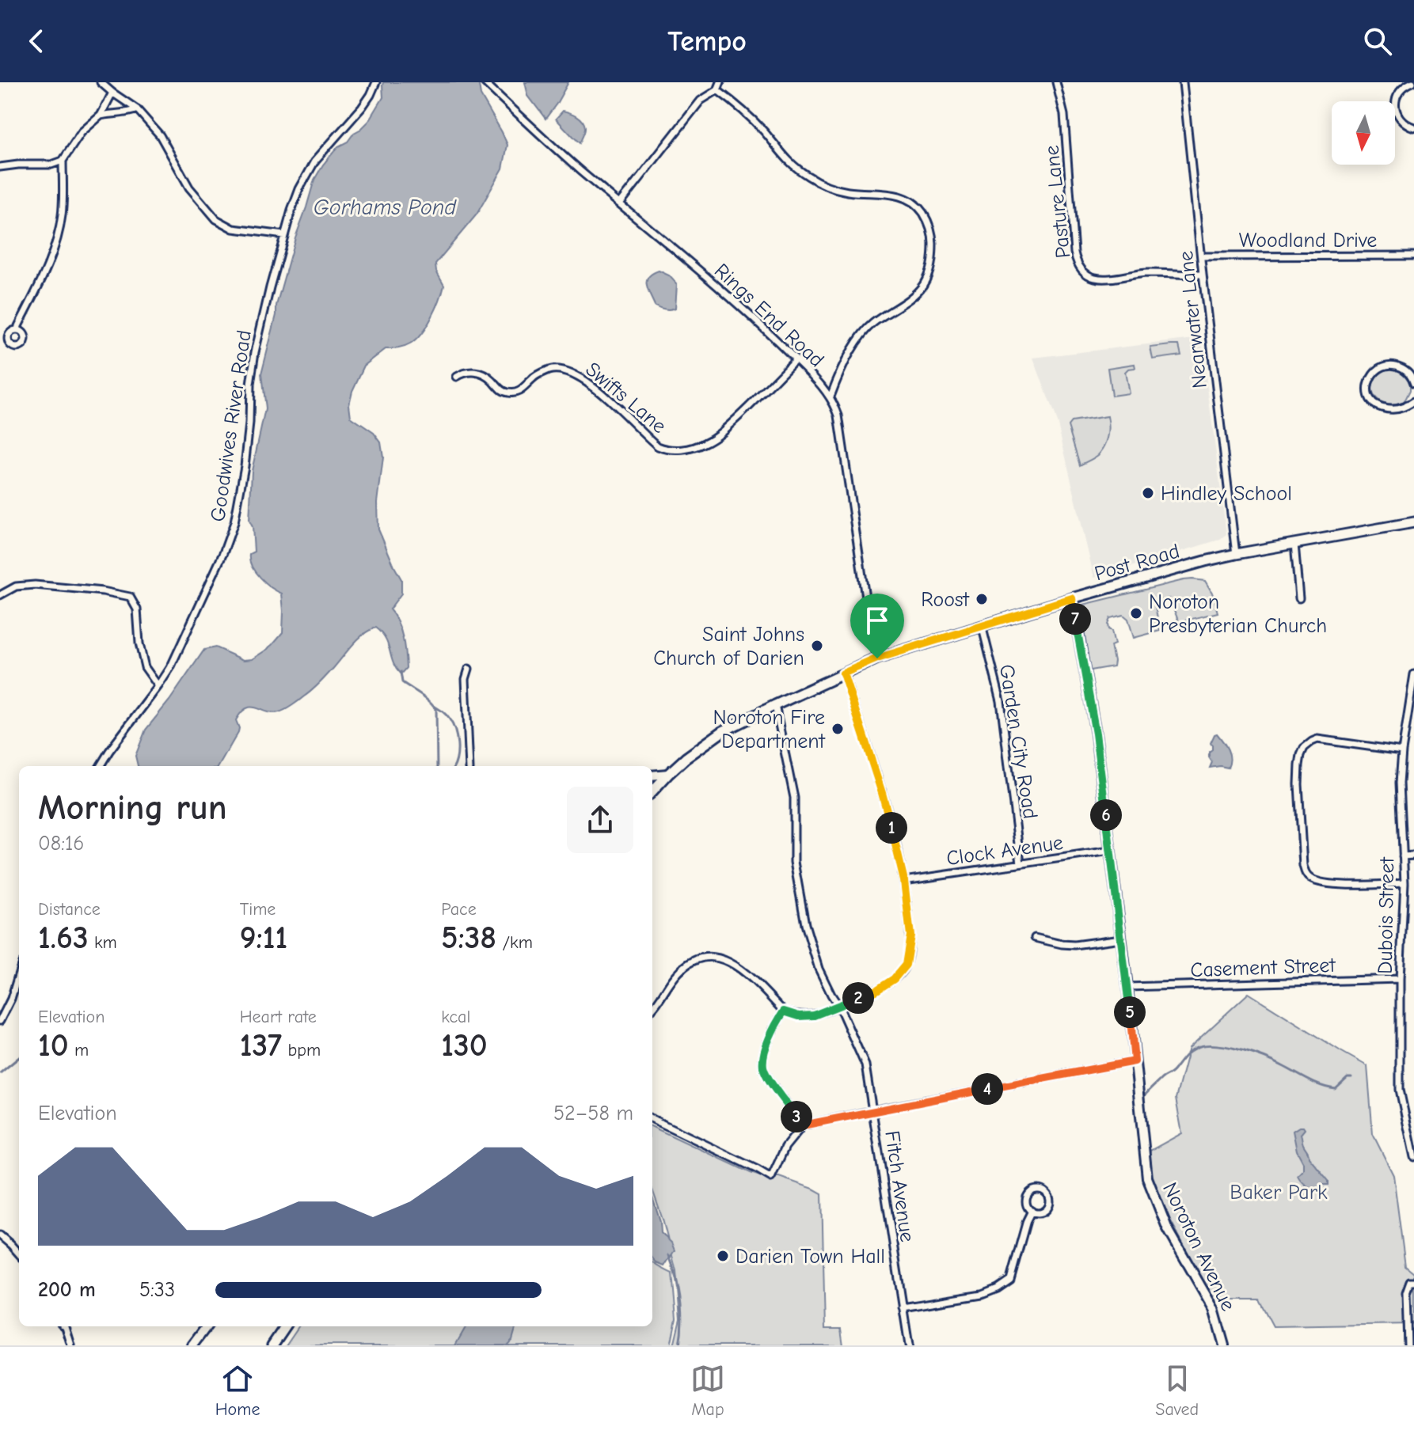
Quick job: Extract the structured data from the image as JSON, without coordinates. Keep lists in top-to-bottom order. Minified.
{"streets":{"main road":["Post Road","Noroton Avenue"],"street":["Pasture Lane","Woodland Drive","Rings End Road","Nearwater Lane","Swifts Lane","Goodwives River Road","Garden City Road","Clock Avenue","Dubois Street","Casement Street","Fitch Avenue"]},"crossings":[["Pasture Lane","Nearwater Lane"],["Woodland Drive","Nearwater Lane"],["Rings End Road","Swifts Lane"],["Rings End Road","Post Road"],["Nearwater Lane","Post Road"],["Post Road","Garden City Road"],["Post Road","Fitch Avenue"],["Post Road","Noroton Avenue"],["Garden City Road","Clock Avenue"],["Clock Avenue","Noroton Avenue"],["Dubois Street","Casement Street"],["Casement Street","Noroton Avenue"]],"water":["Gorhams Pond"],"parks":["Baker Park"],"places":["Hindley School","Roost","Noroton Presbyterian Church","Saint Johns Church of Darien","Noroton Fire Department","Darien Town Hall"],"north":"bottom","page":{"header":"Tempo","pins":["7","6","1","2","5","4","3"],"heading":["Morning run","08:16"],"stats":[["Distance","1.63 km"],["Time","9:11"],["Pace","5:38 /km"],["Elevation","10 m"],["Heart rate","137 bpm"],["kcal","130"]],"chart":["Elevation","52–58 m"],"list":[{"name":"200 m","note":"5:33"}],"tabs":["Home","Map","Saved"]}}
